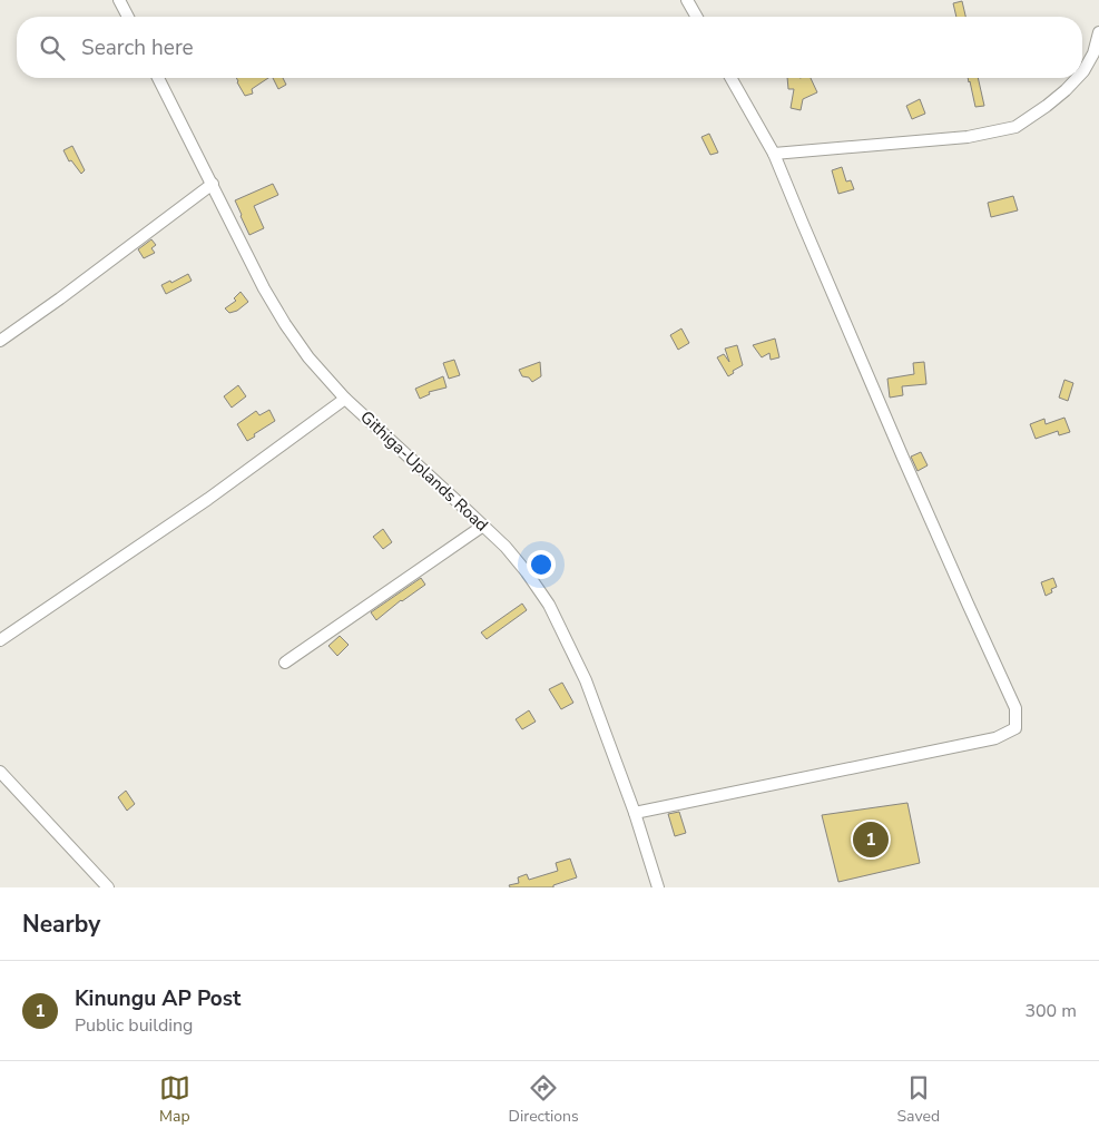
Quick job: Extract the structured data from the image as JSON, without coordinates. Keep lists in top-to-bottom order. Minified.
{"streets":{"street":["Githiga-Uplands Road"]},"page":{"search":"Search here","pins":"1","heading":"Nearby","list":[{"mark":"1","name":"Kinungu AP Post","note":"Public building","value":"300 m"}],"nav":["Map","Directions","Saved"]}}
